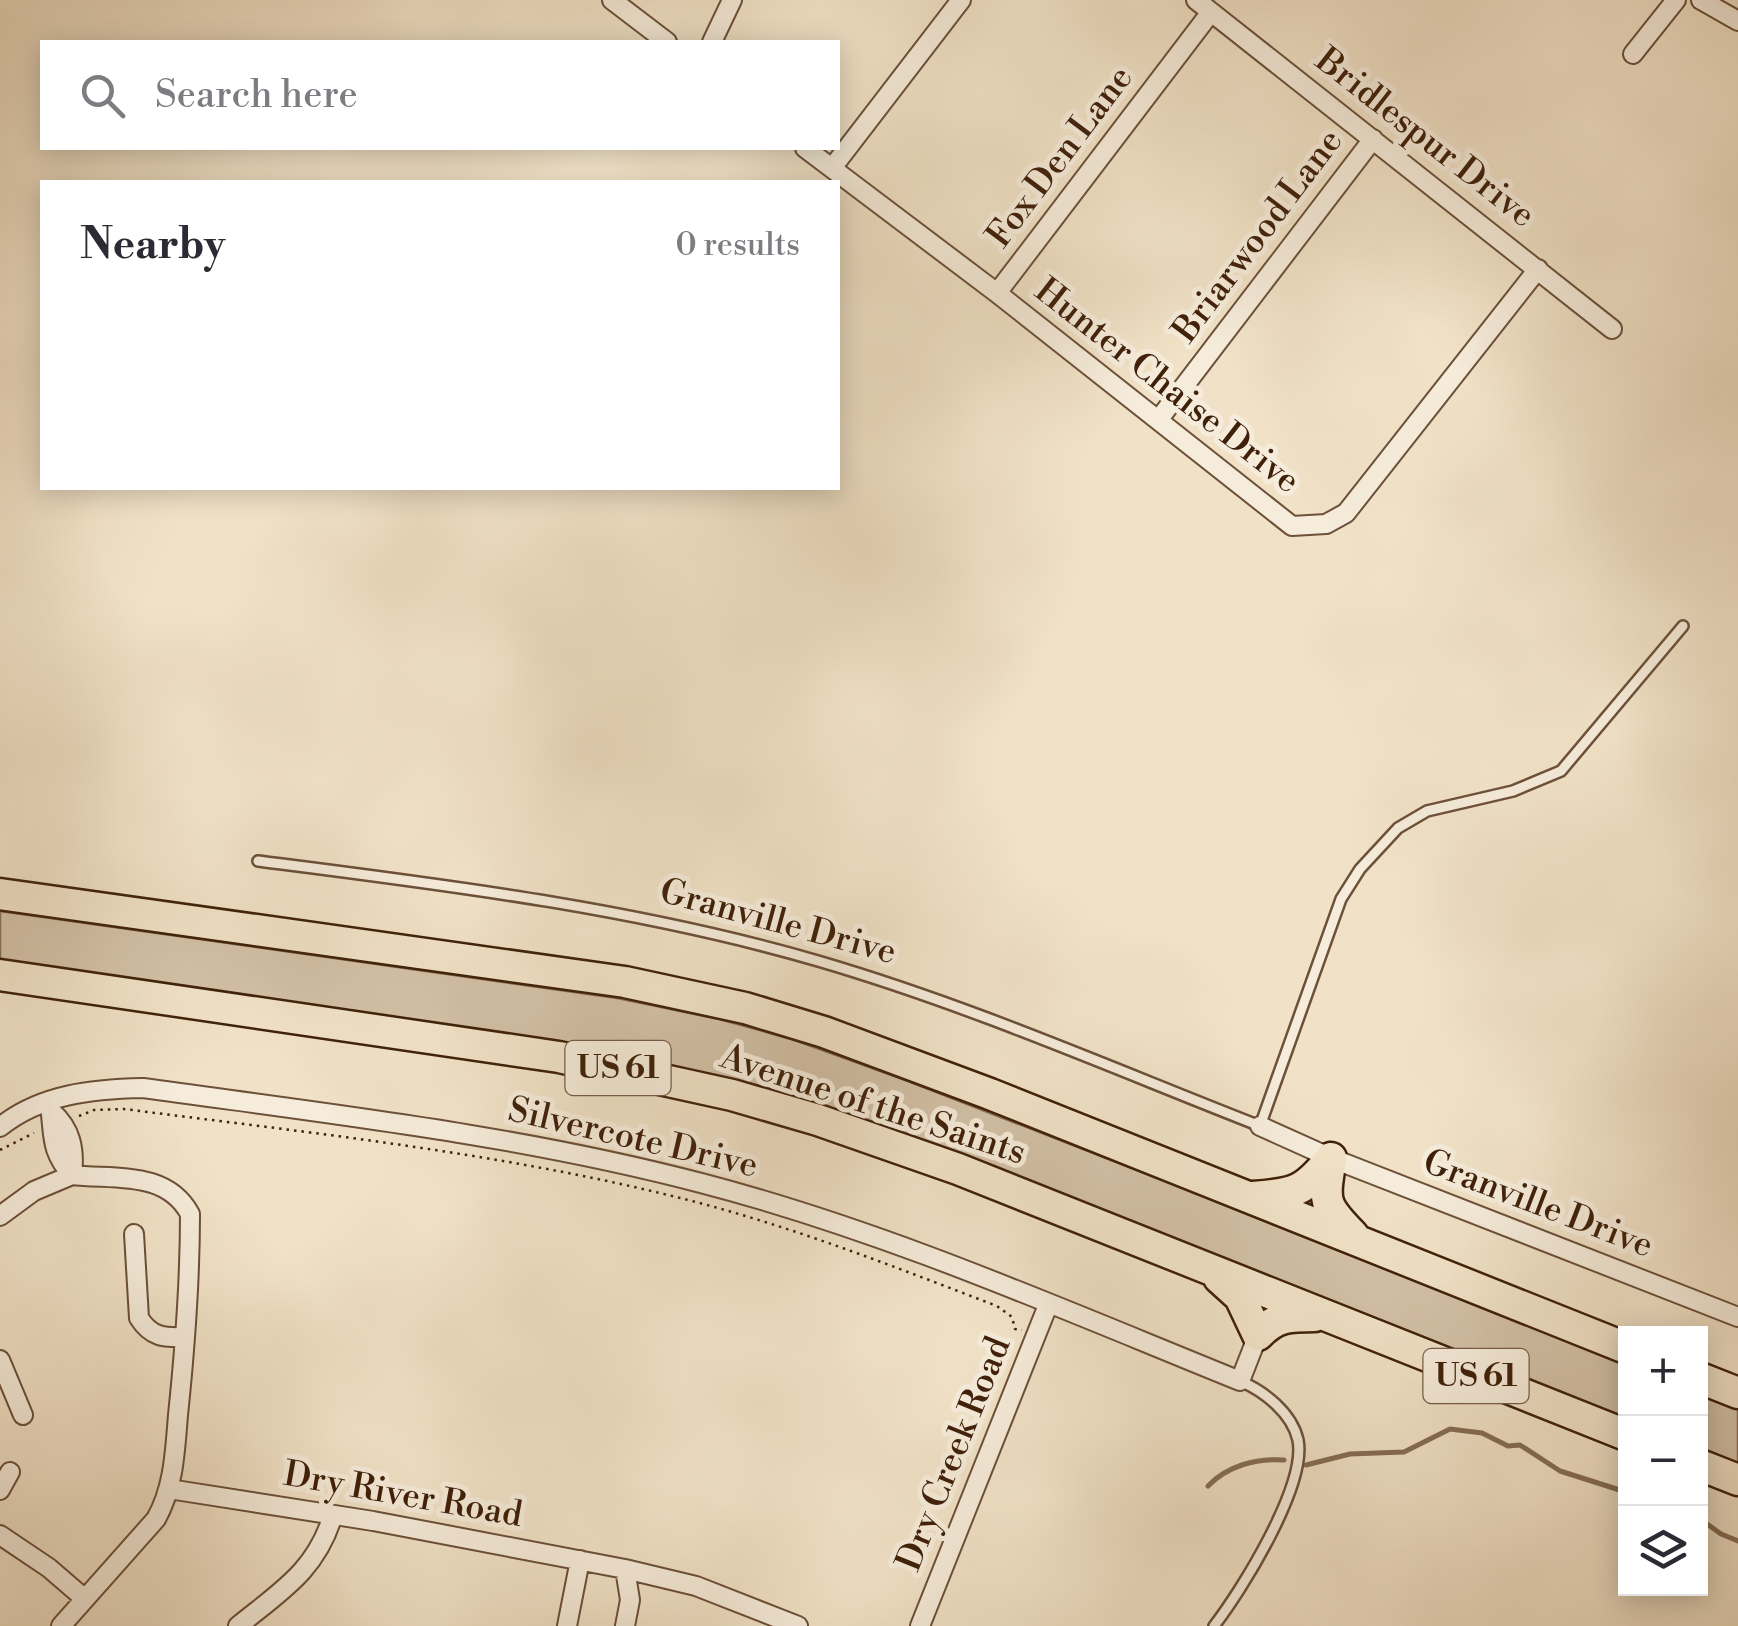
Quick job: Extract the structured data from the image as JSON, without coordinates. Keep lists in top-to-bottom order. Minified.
{"streets":{"highway":["US 61","Avenue of the Saints"],"street":["Bridlespur Drive","Fox Den Lane","Briarwood Lane","Hunter Chaise Drive","Granville Drive","Silvercote Drive","Dry Creek Road","Dry River Road"]},"crossings":[["Bridlespur Drive","Fox Den Lane"],["Bridlespur Drive","Briarwood Lane"],["Bridlespur Drive","Hunter Chaise Drive"],["Fox Den Lane","Hunter Chaise Drive"],["Briarwood Lane","Hunter Chaise Drive"],["Silvercote Drive","Dry Creek Road"]],"page":{"search":"Search here","heading":["Nearby","0 results"],"map_buttons":["+","−"]}}
